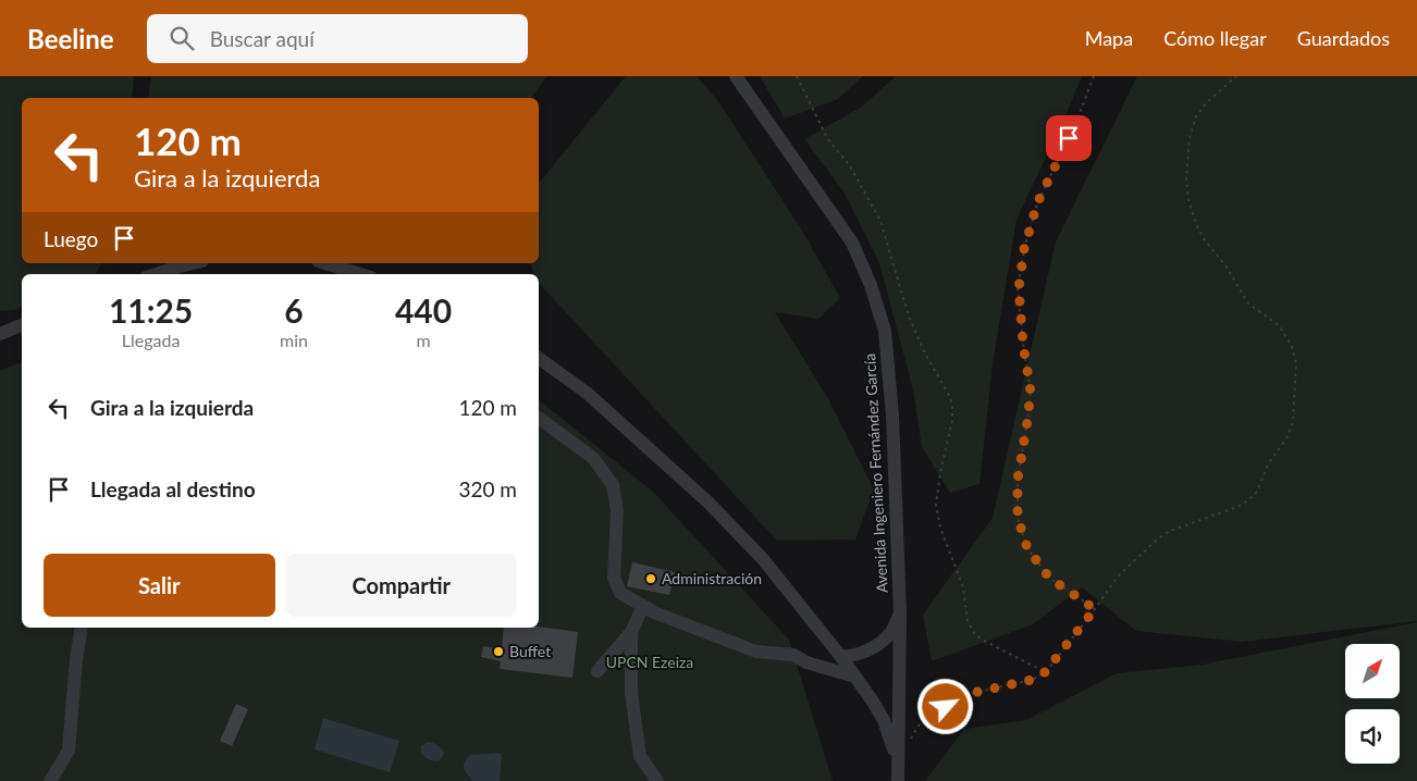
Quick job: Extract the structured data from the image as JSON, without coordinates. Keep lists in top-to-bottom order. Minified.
{"streets":{"street":["Avenida Ingeniero Fernández García"]},"parks":["UPCN Ezeiza"],"places":["Administración","Buffet"],"north":"top right","page":{"header":"Beeline","search":"Buscar aquí","nav":["Mapa","Cómo llegar","Guardados"],"turn":["120 m","Gira a la izquierda"],"then":"Luego","eta":["11:25","Llegada","6","min","440","m"],"list":[{"name":"Gira a la izquierda","value":"120 m"},{"name":"Llegada al destino","value":"320 m"}],"buttons":["Salir","Compartir"]}}
